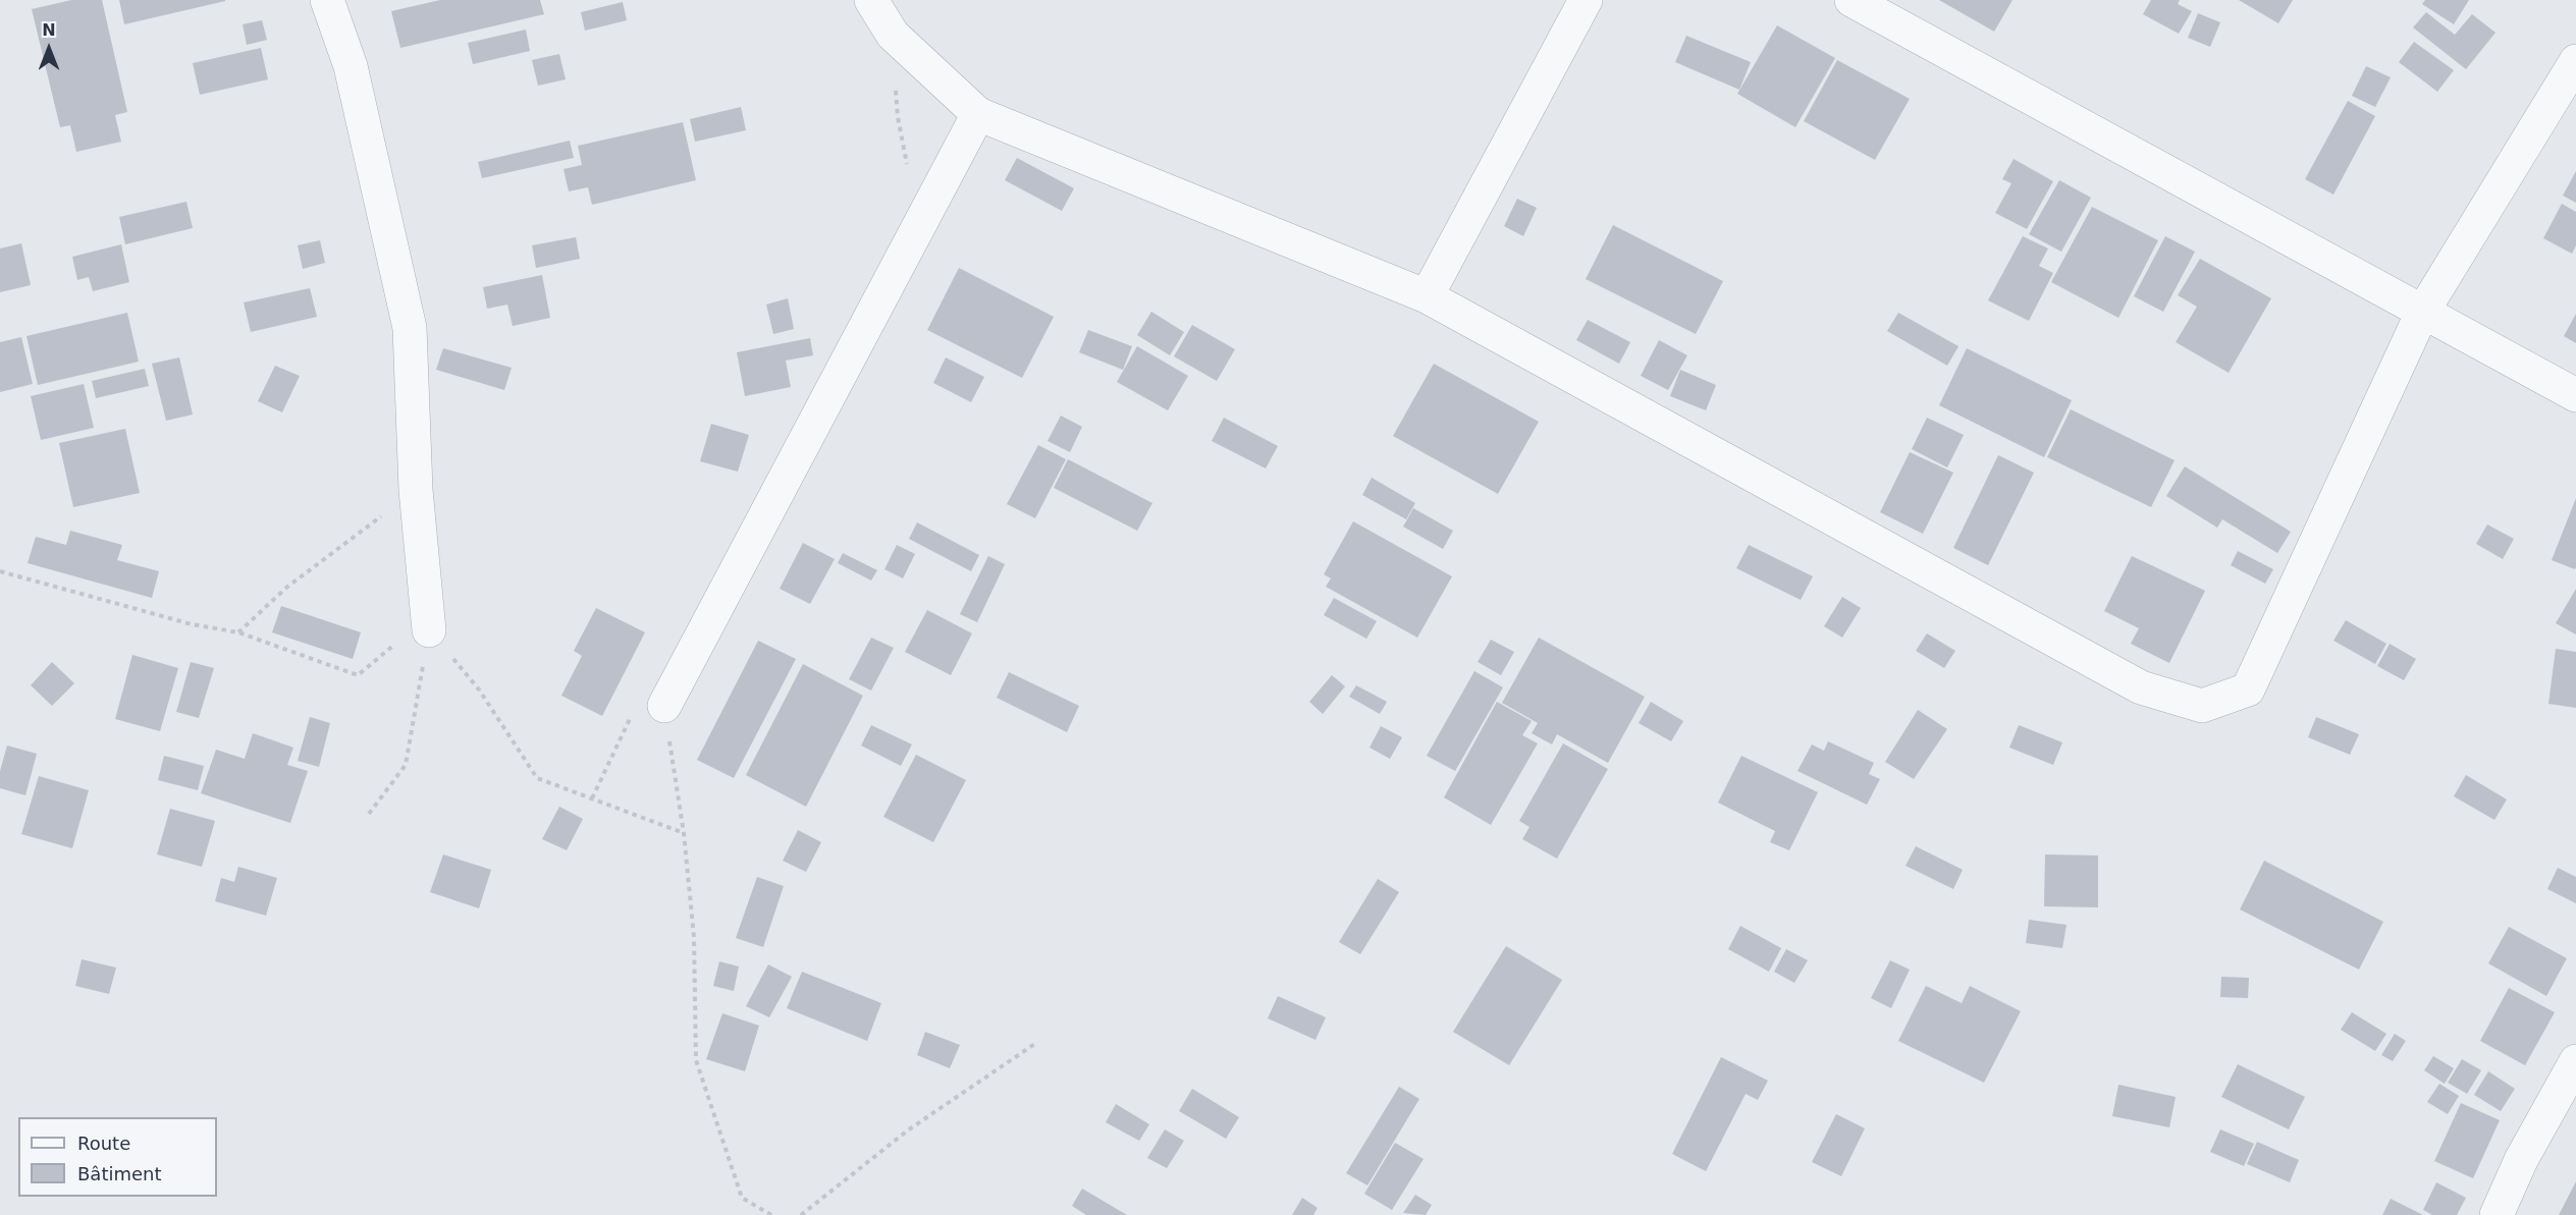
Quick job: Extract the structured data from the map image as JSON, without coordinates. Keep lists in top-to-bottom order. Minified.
{"legend":["Route","Bâtiment"],"north":"top"}
